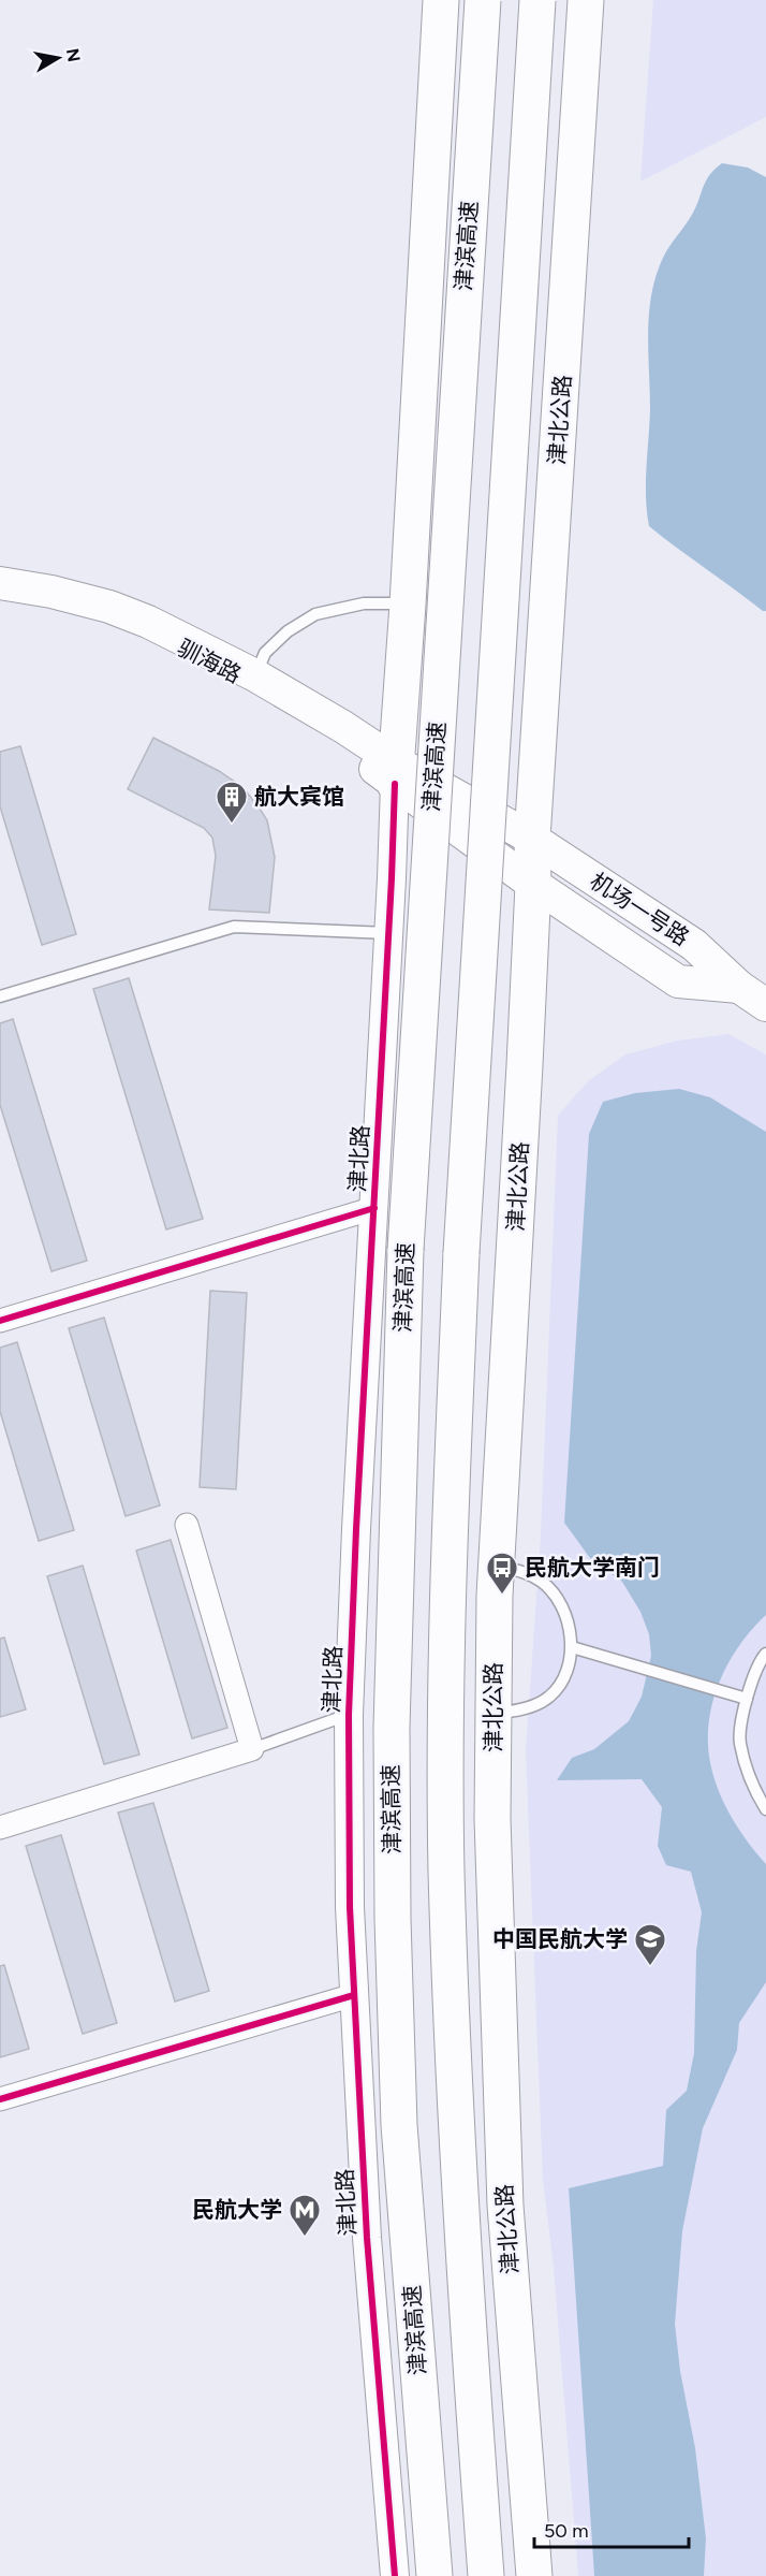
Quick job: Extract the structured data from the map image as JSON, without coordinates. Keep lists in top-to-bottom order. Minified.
{"streets":{"main road":["津滨高速","津北公路","驯海路","机场一号路"],"street":["津北路"]},"crossings":[["津北公路","机场一号路"],["驯海路","津北路"]],"places":{"building":["航大宾馆"],"bus stop":["民航大学南门"],"school or university":["中国民航大学"],"metro station":["民航大学"]},"scale_bar":"50 m","north":"right"}
